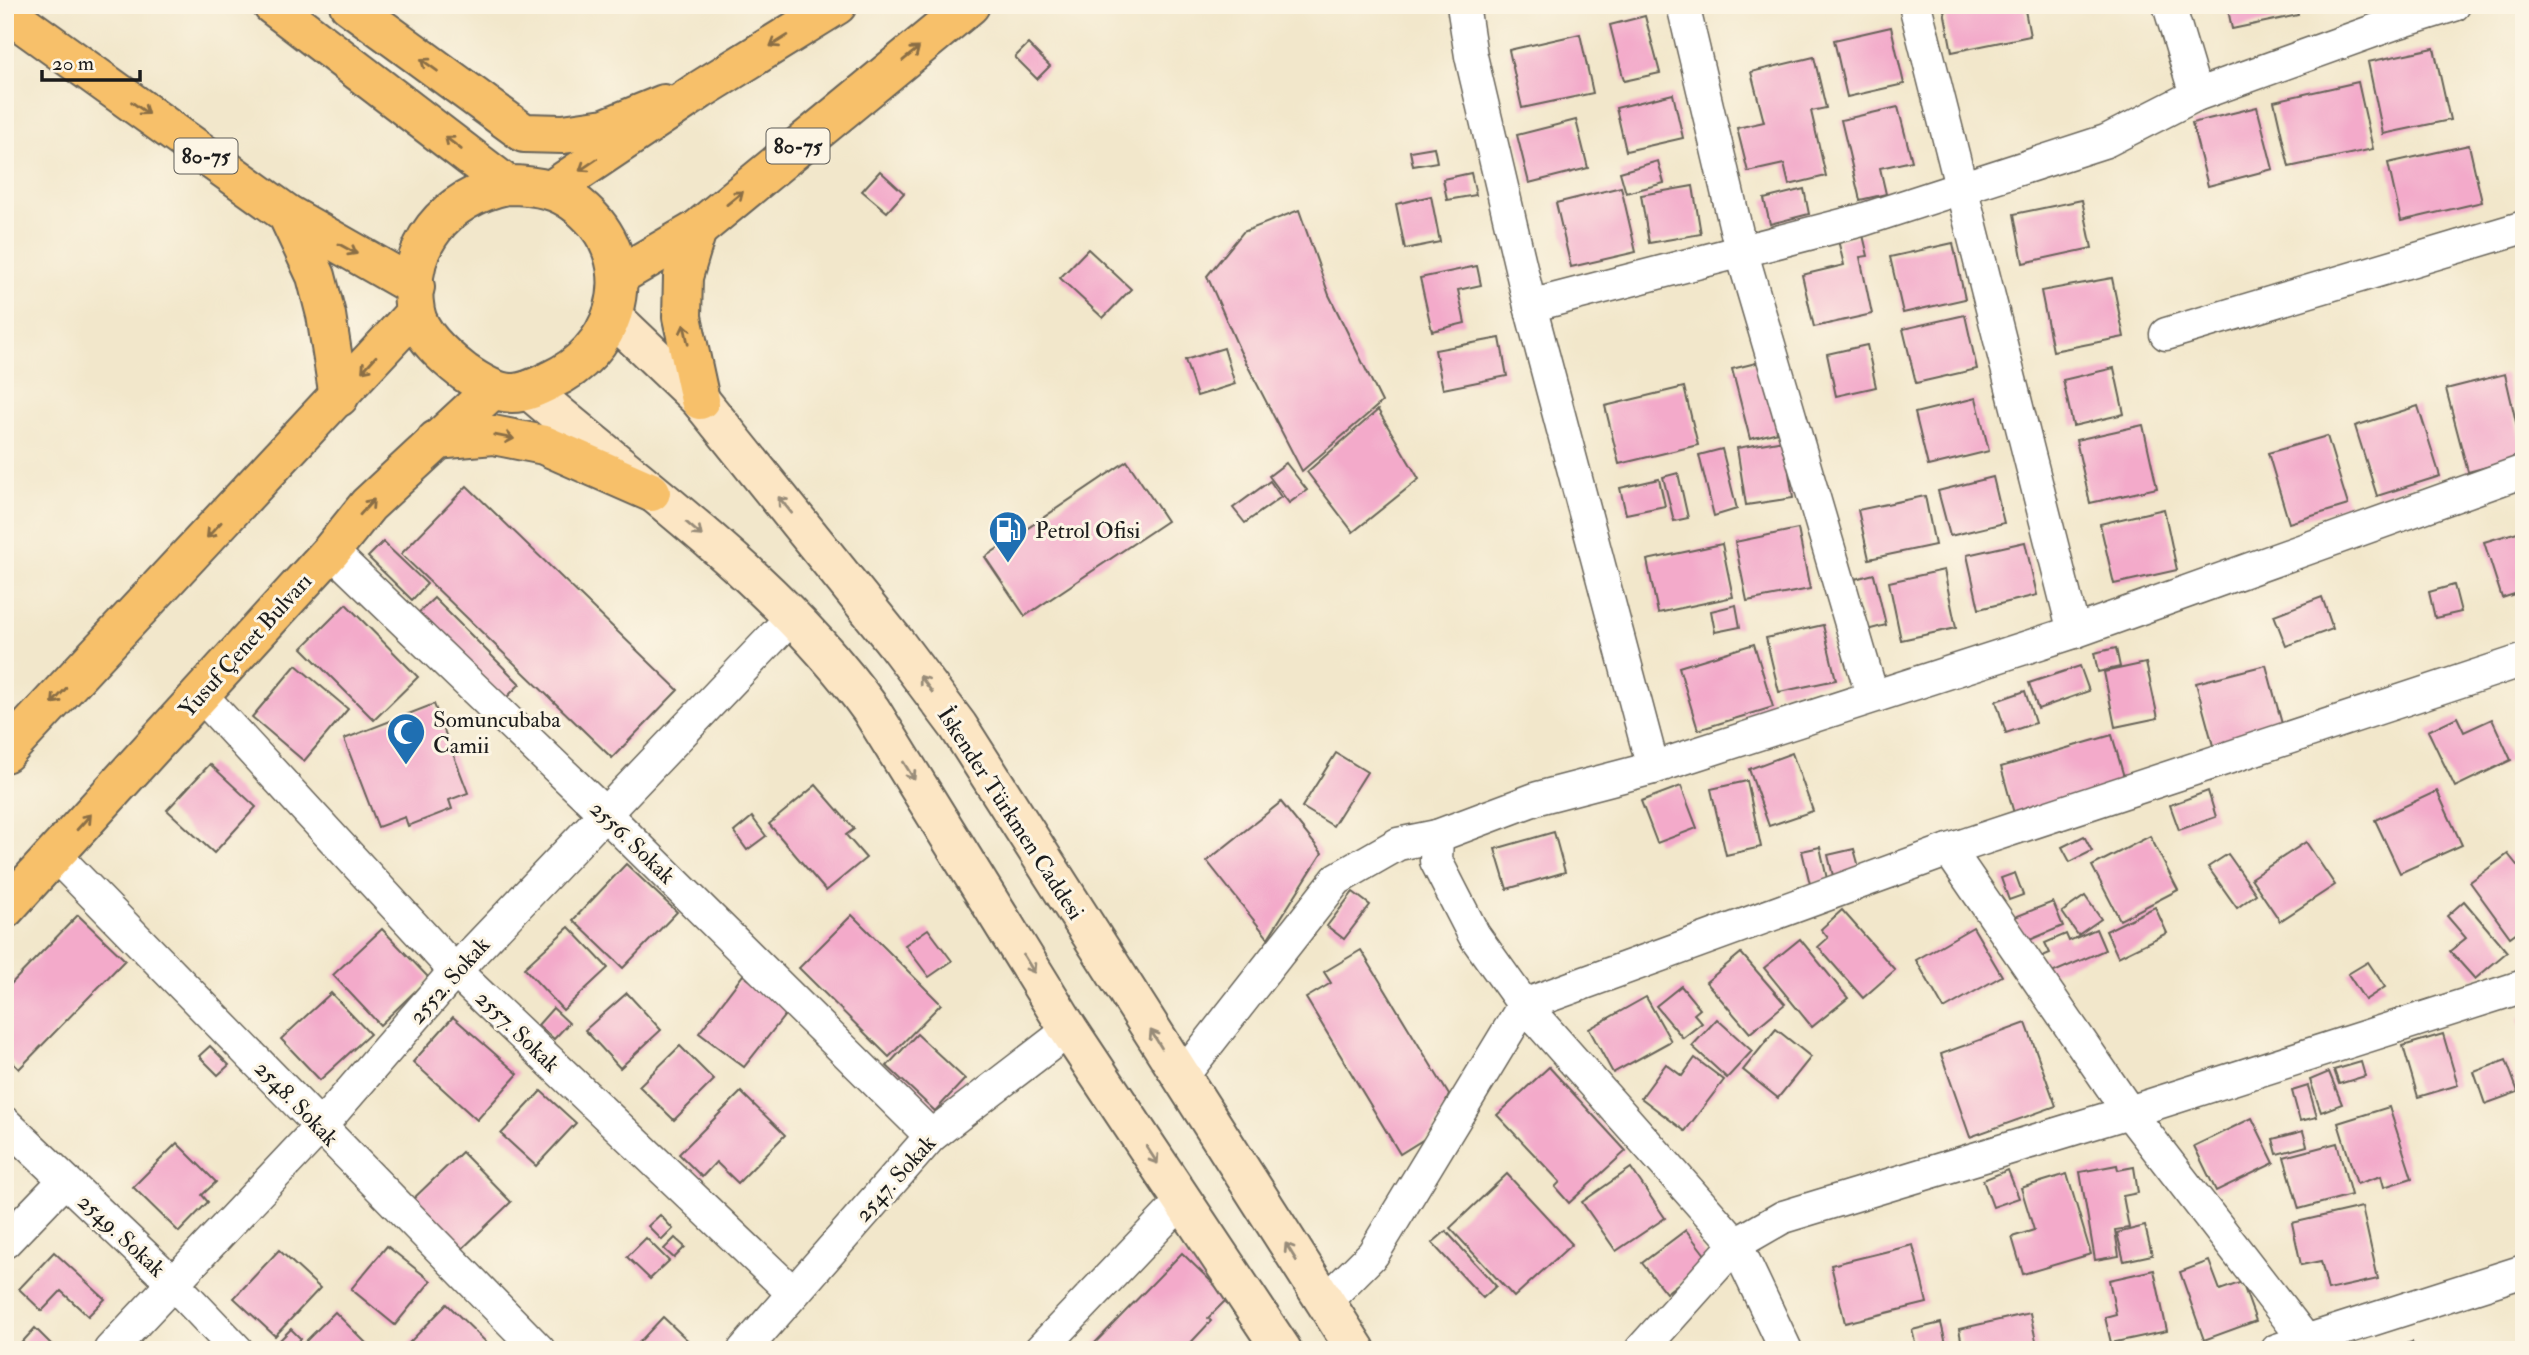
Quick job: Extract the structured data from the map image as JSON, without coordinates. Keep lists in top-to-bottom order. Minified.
{"streets":{"main road":["80-75","Yusuf Çenet Bulvarı","İskender Türkmen Caddesi"],"street":["2556. Sokak","2552. Sokak","2557. Sokak","2548. Sokak","2547. Sokak","2549. Sokak"]},"crossings":[["80-75","Yusuf Çenet Bulvarı"],["80-75","İskender Türkmen Caddesi"],["80-75","2552. Sokak"],["80-75","2547. Sokak"],["Yusuf Çenet Bulvarı","İskender Türkmen Caddesi"],["Yusuf Çenet Bulvarı","2556. Sokak"],["Yusuf Çenet Bulvarı","2557. Sokak"],["Yusuf Çenet Bulvarı","2548. Sokak"],["2556. Sokak","2552. Sokak"],["2556. Sokak","2547. Sokak"],["2552. Sokak","2557. Sokak"],["2552. Sokak","2548. Sokak"],["2552. Sokak","2549. Sokak"],["2557. Sokak","2547. Sokak"]],"places":{"fuel station":["Petrol Ofisi"],"mosque":["Somuncubaba Camii"]},"scale_bar":"20 m"}
